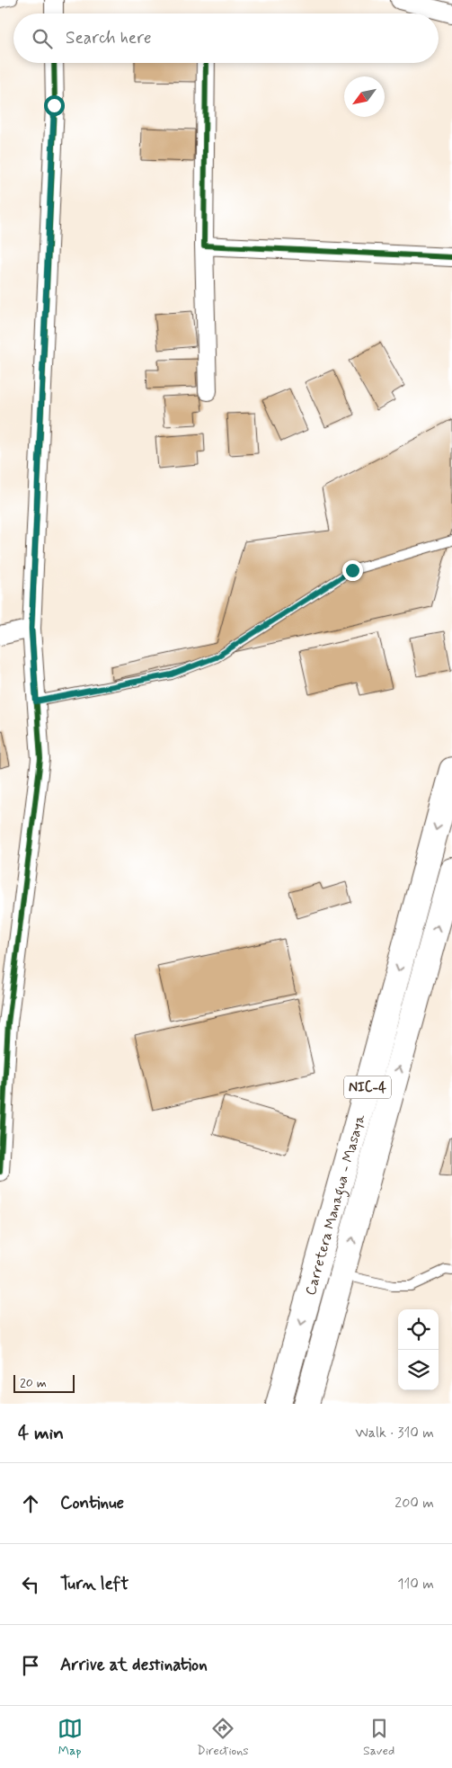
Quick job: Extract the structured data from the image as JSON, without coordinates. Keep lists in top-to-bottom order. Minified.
{"streets":{"highway":["NIC-4","Carretera Managua - Masaya"]},"scale_bar":"20 m","north":"bottom left","page":{"search":"Search here","scale":"20 m","heading":["4 min","Walk · 310 m"],"list":[["Continue","200 m"],["Turn left","110 m"],"Arrive at destination"],"nav":["Map","Directions","Saved"]}}
